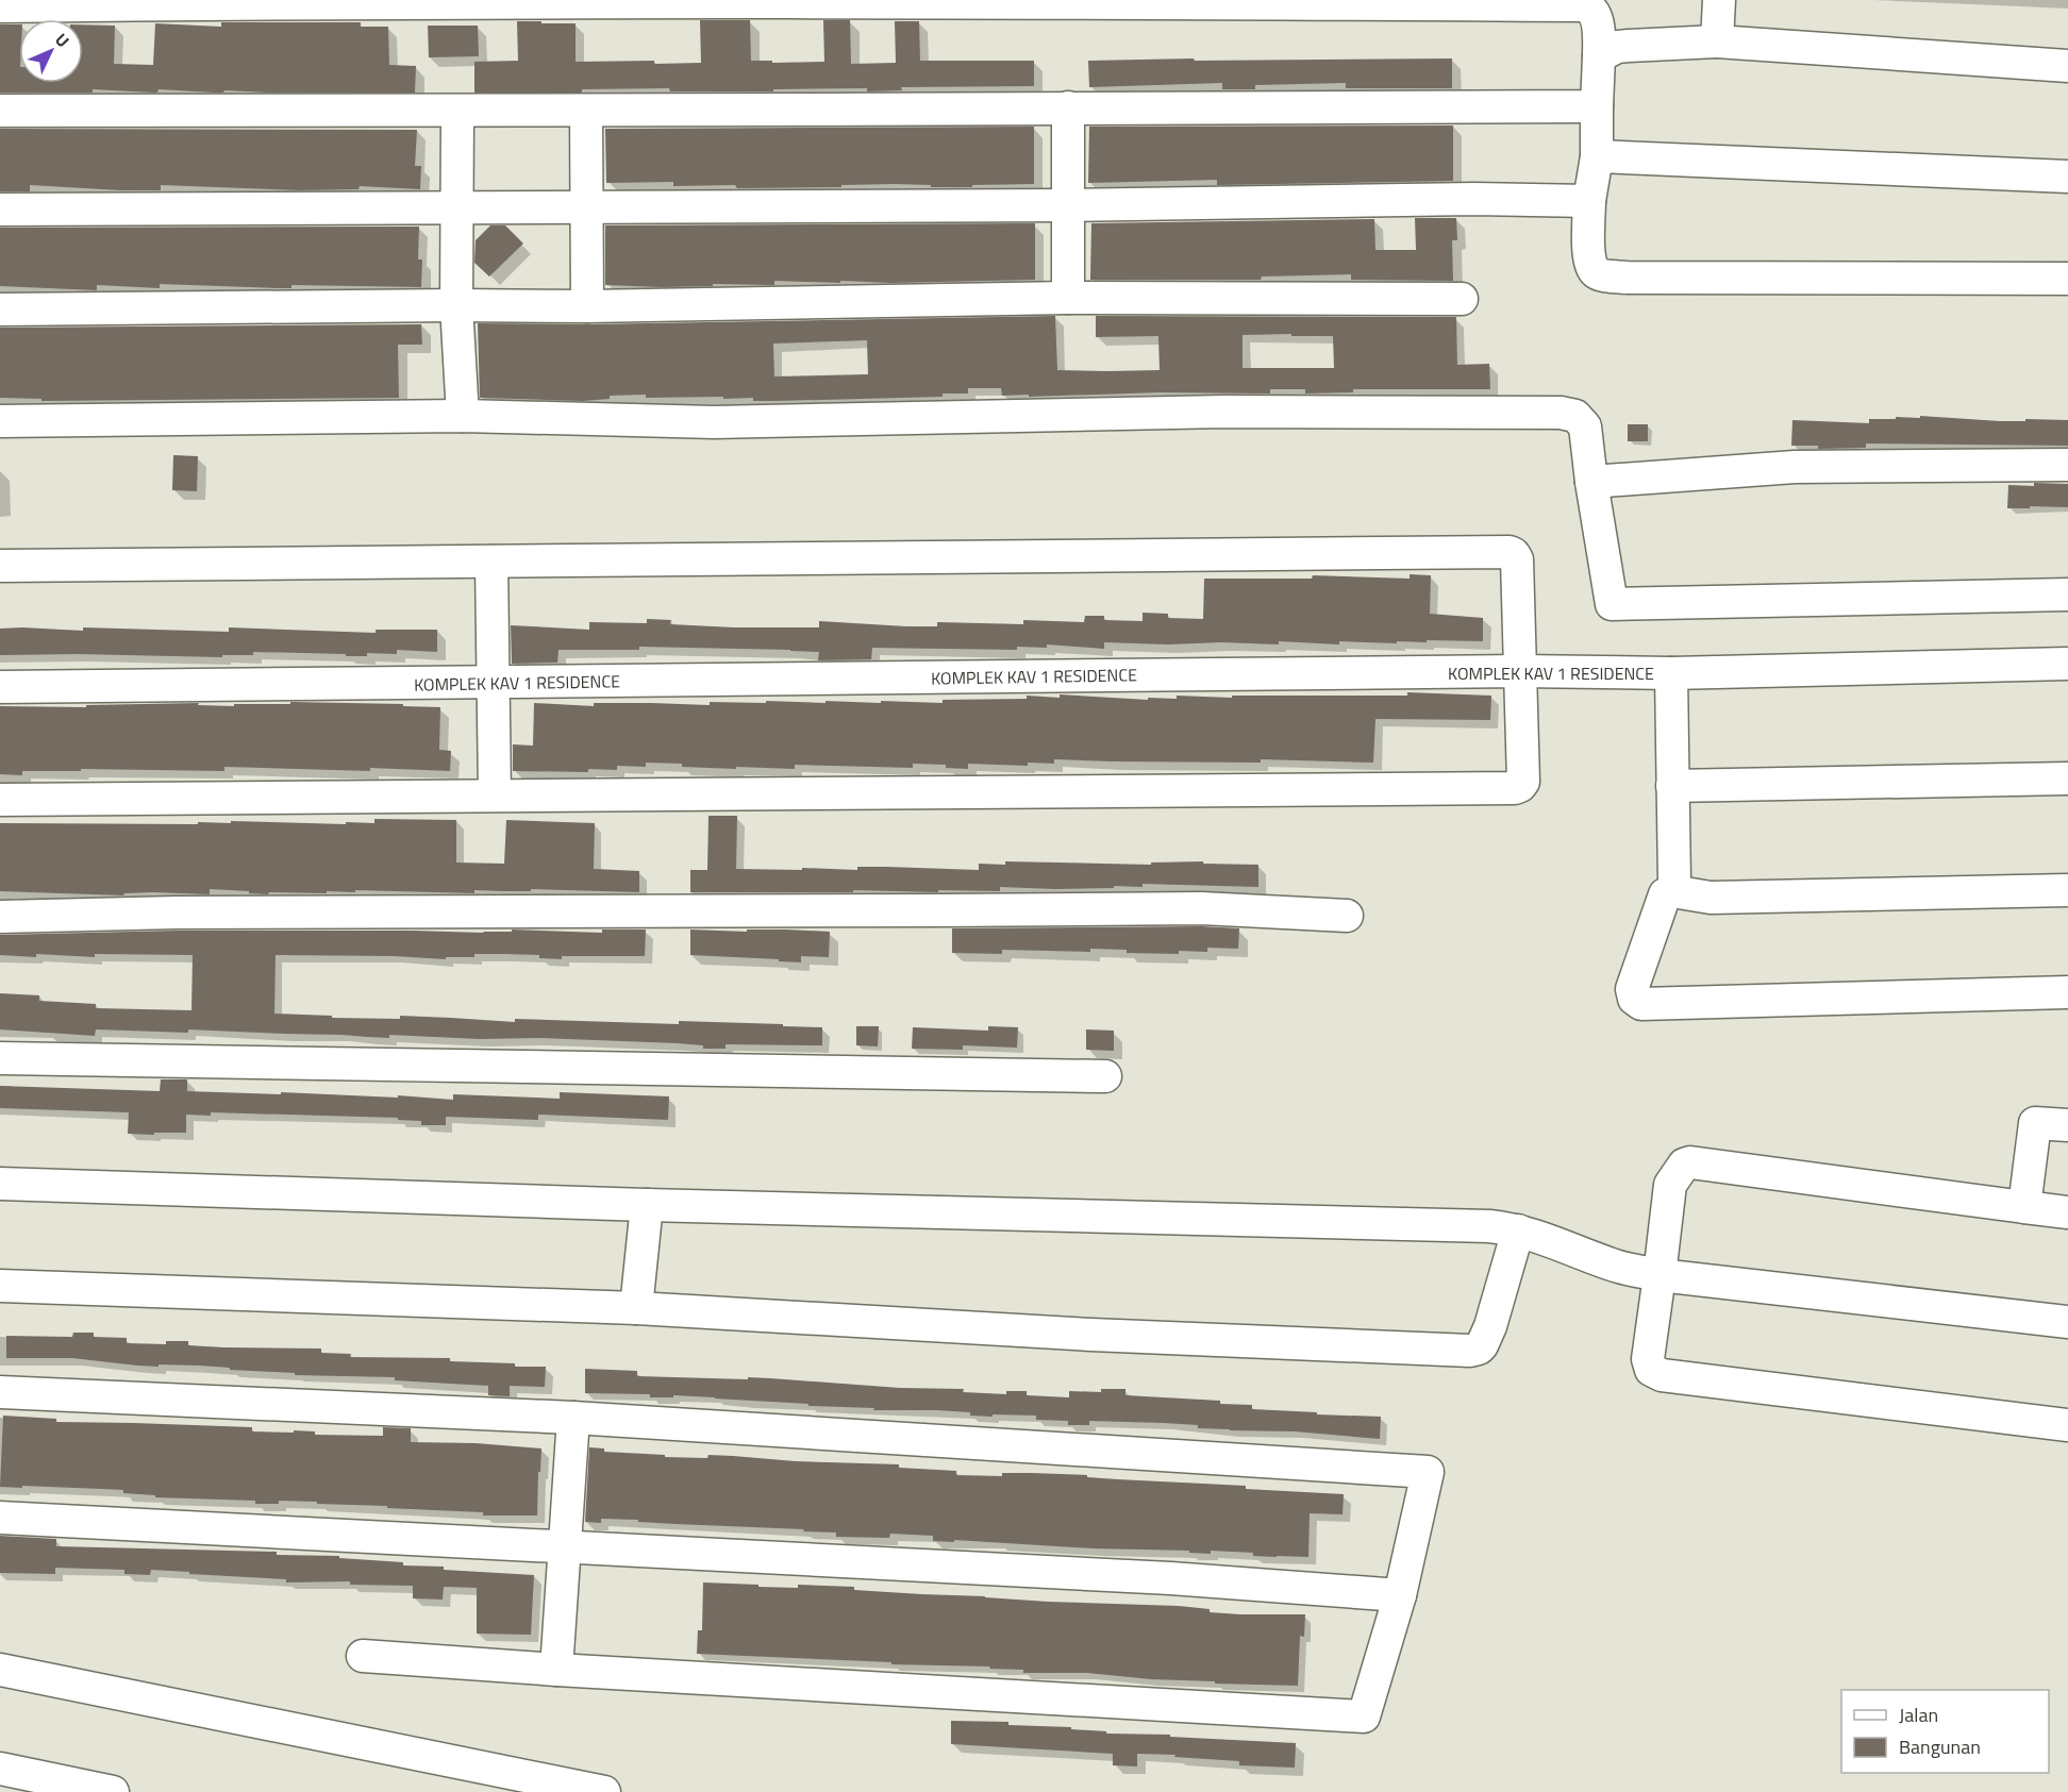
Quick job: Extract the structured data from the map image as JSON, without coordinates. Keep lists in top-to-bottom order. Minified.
{"streets":{"street":["KOMPLEK KAV 1 RESIDENCE"]},"legend":["Jalan","Bangunan"],"north":"top right"}
